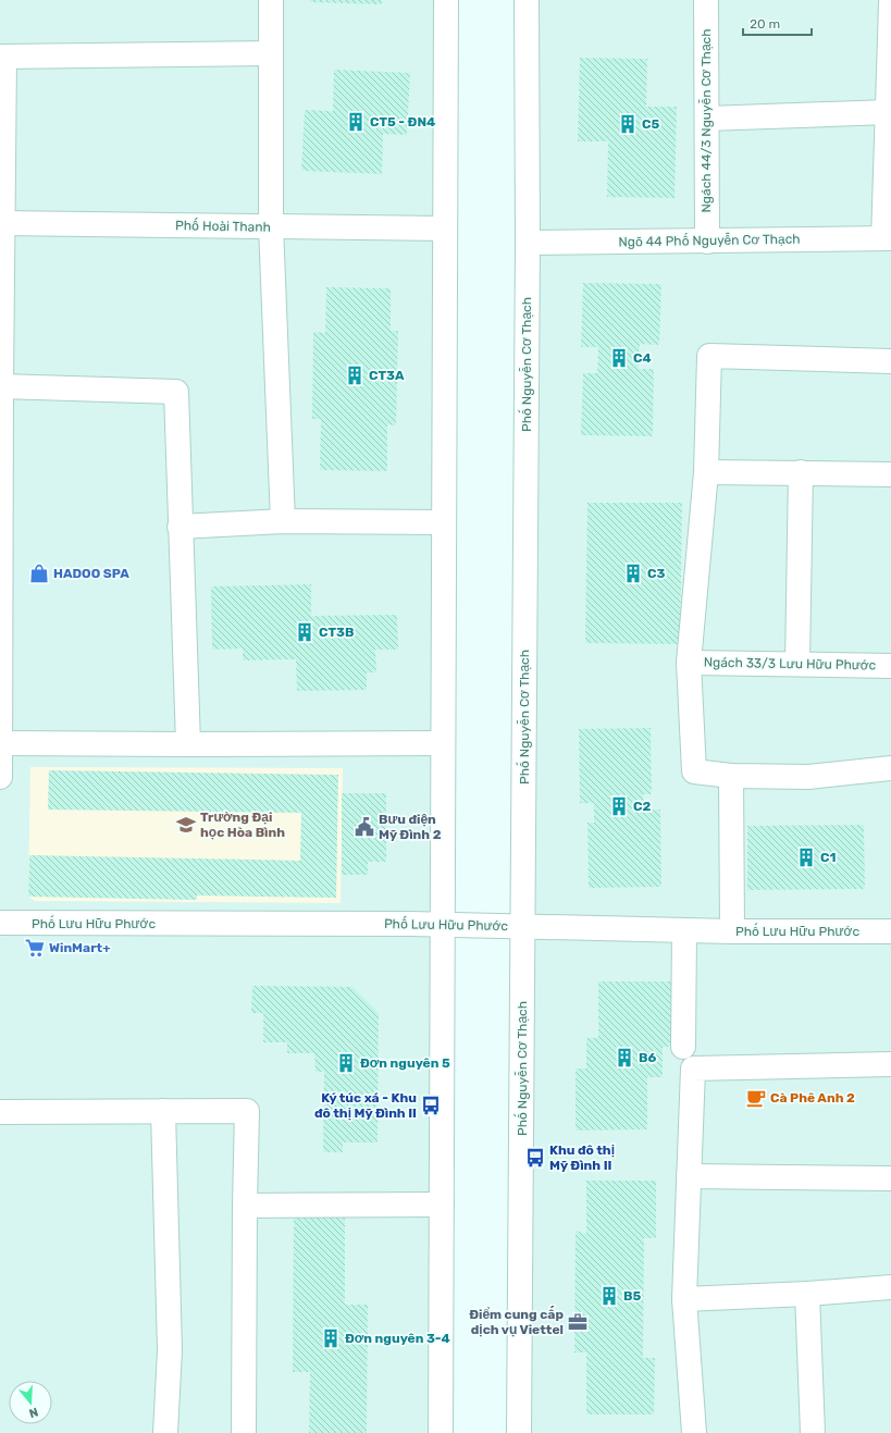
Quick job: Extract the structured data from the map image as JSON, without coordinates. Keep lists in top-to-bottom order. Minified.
{"streets":{"street":["Ngách 44/3 Nguyễn Cơ Thạch","Phố Hoài Thanh","Ngõ 44 Phố Nguyễn Cơ Thạch","Phố Nguyễn Cơ Thạch","Ngách 33/3 Lưu Hữu Phước","Phố Lưu Hữu Phước"]},"crossings":[["Ngách 44/3 Nguyễn Cơ Thạch","Ngõ 44 Phố Nguyễn Cơ Thạch"],["Ngõ 44 Phố Nguyễn Cơ Thạch","Phố Nguyễn Cơ Thạch"],["Phố Nguyễn Cơ Thạch","Phố Lưu Hữu Phước"]],"places":{"building":["CT5 - ĐN4","C5","C4","CT3A","C3","CT3B","C2","C1","B6","Đơn nguyên 5","B5","Đơn nguyên 3-4"],"shop":["HADOO SPA"],"school or university":["Trường Đại học Hòa Bình"],"public building":["Bưu điện Mỹ Đình 2"],"supermarket":["WinMart+"],"cafe":["Cà Phê Anh 2"],"bus stop":["Ký túc xá - Khu đô thị Mỹ Đình II","Khu đô thị Mỹ Đình II"],"office":["Điểm cung cấp dịch vụ Viettel"]},"scale_bar":"20 m","north":"bottom"}
